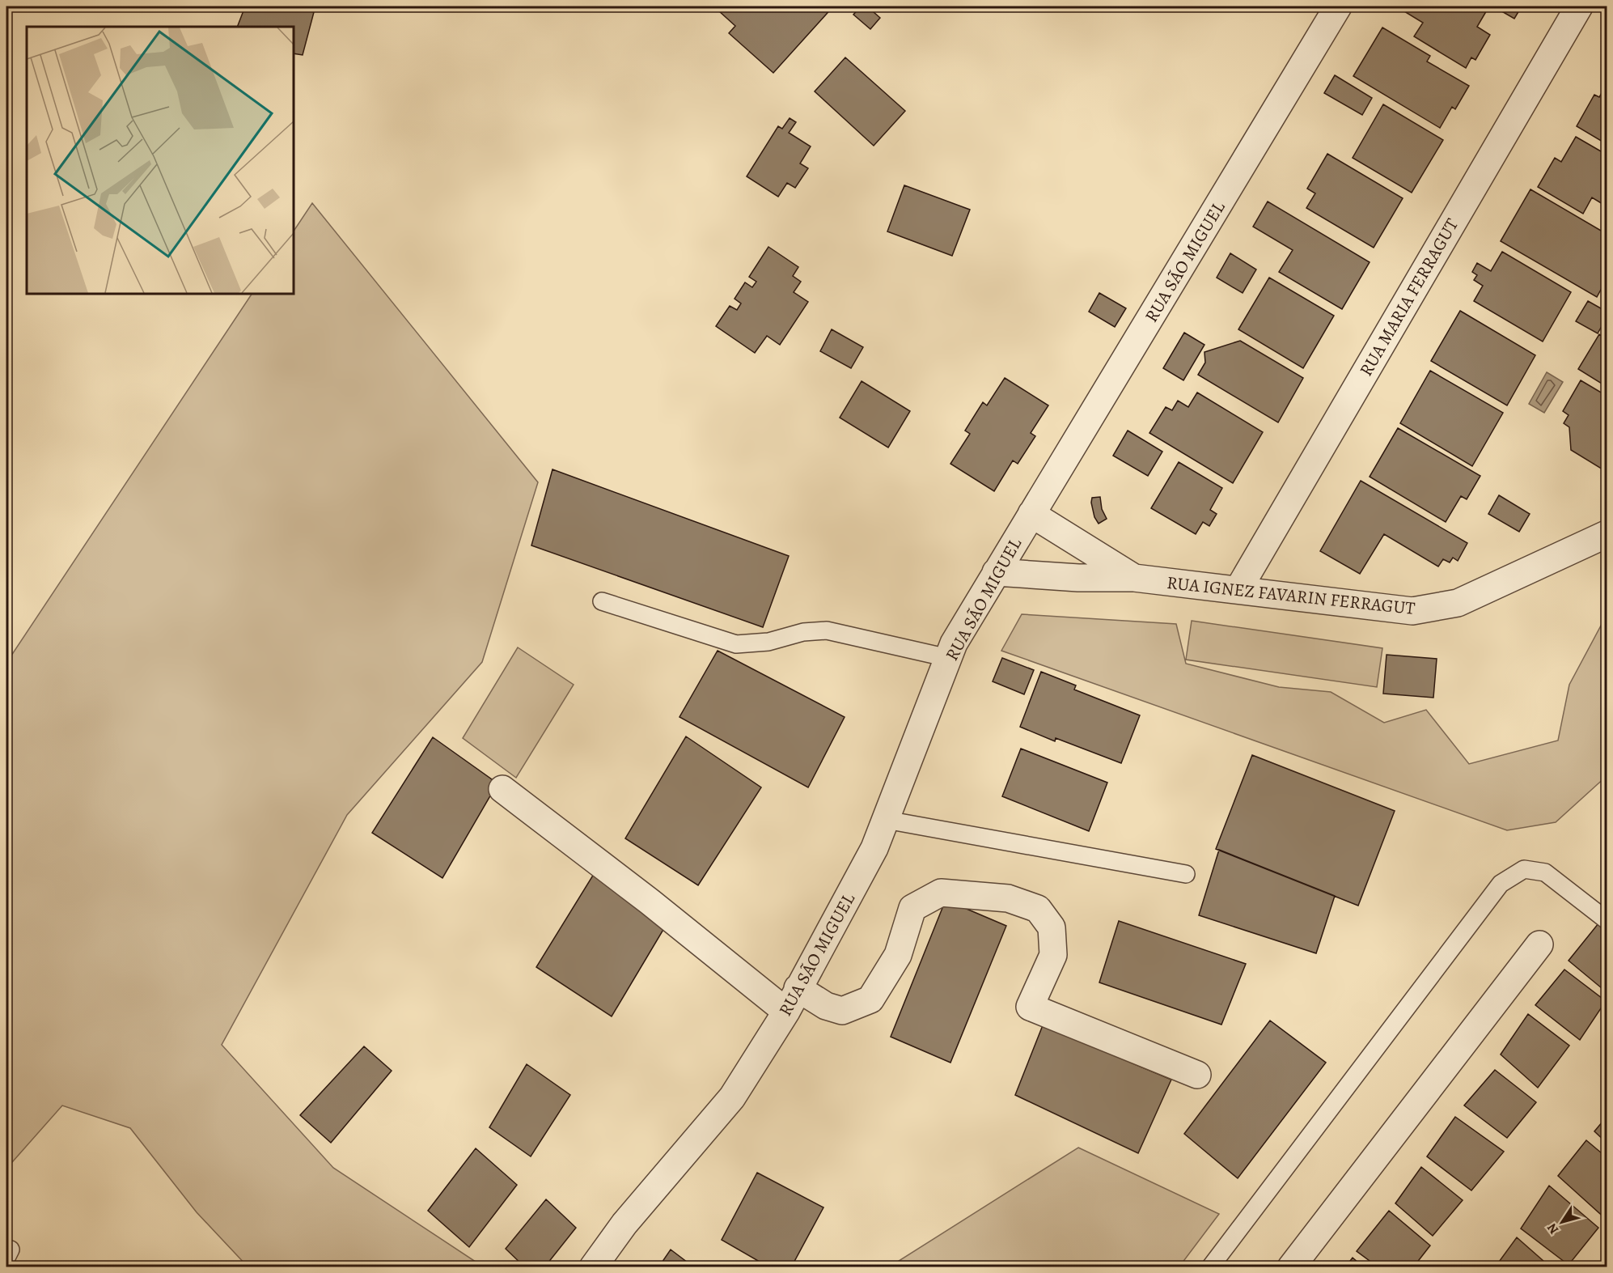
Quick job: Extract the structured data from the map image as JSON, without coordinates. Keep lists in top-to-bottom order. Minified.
{"streets":{"street":["RUA SÃO MIGUEL","RUA MARIA FERRAGUT","RUA IGNEZ FAVARIN FERRAGUT"]},"crossings":[["RUA SÃO MIGUEL","RUA IGNEZ FAVARIN FERRAGUT"],["RUA MARIA FERRAGUT","RUA IGNEZ FAVARIN FERRAGUT"]],"north":"bottom left"}
